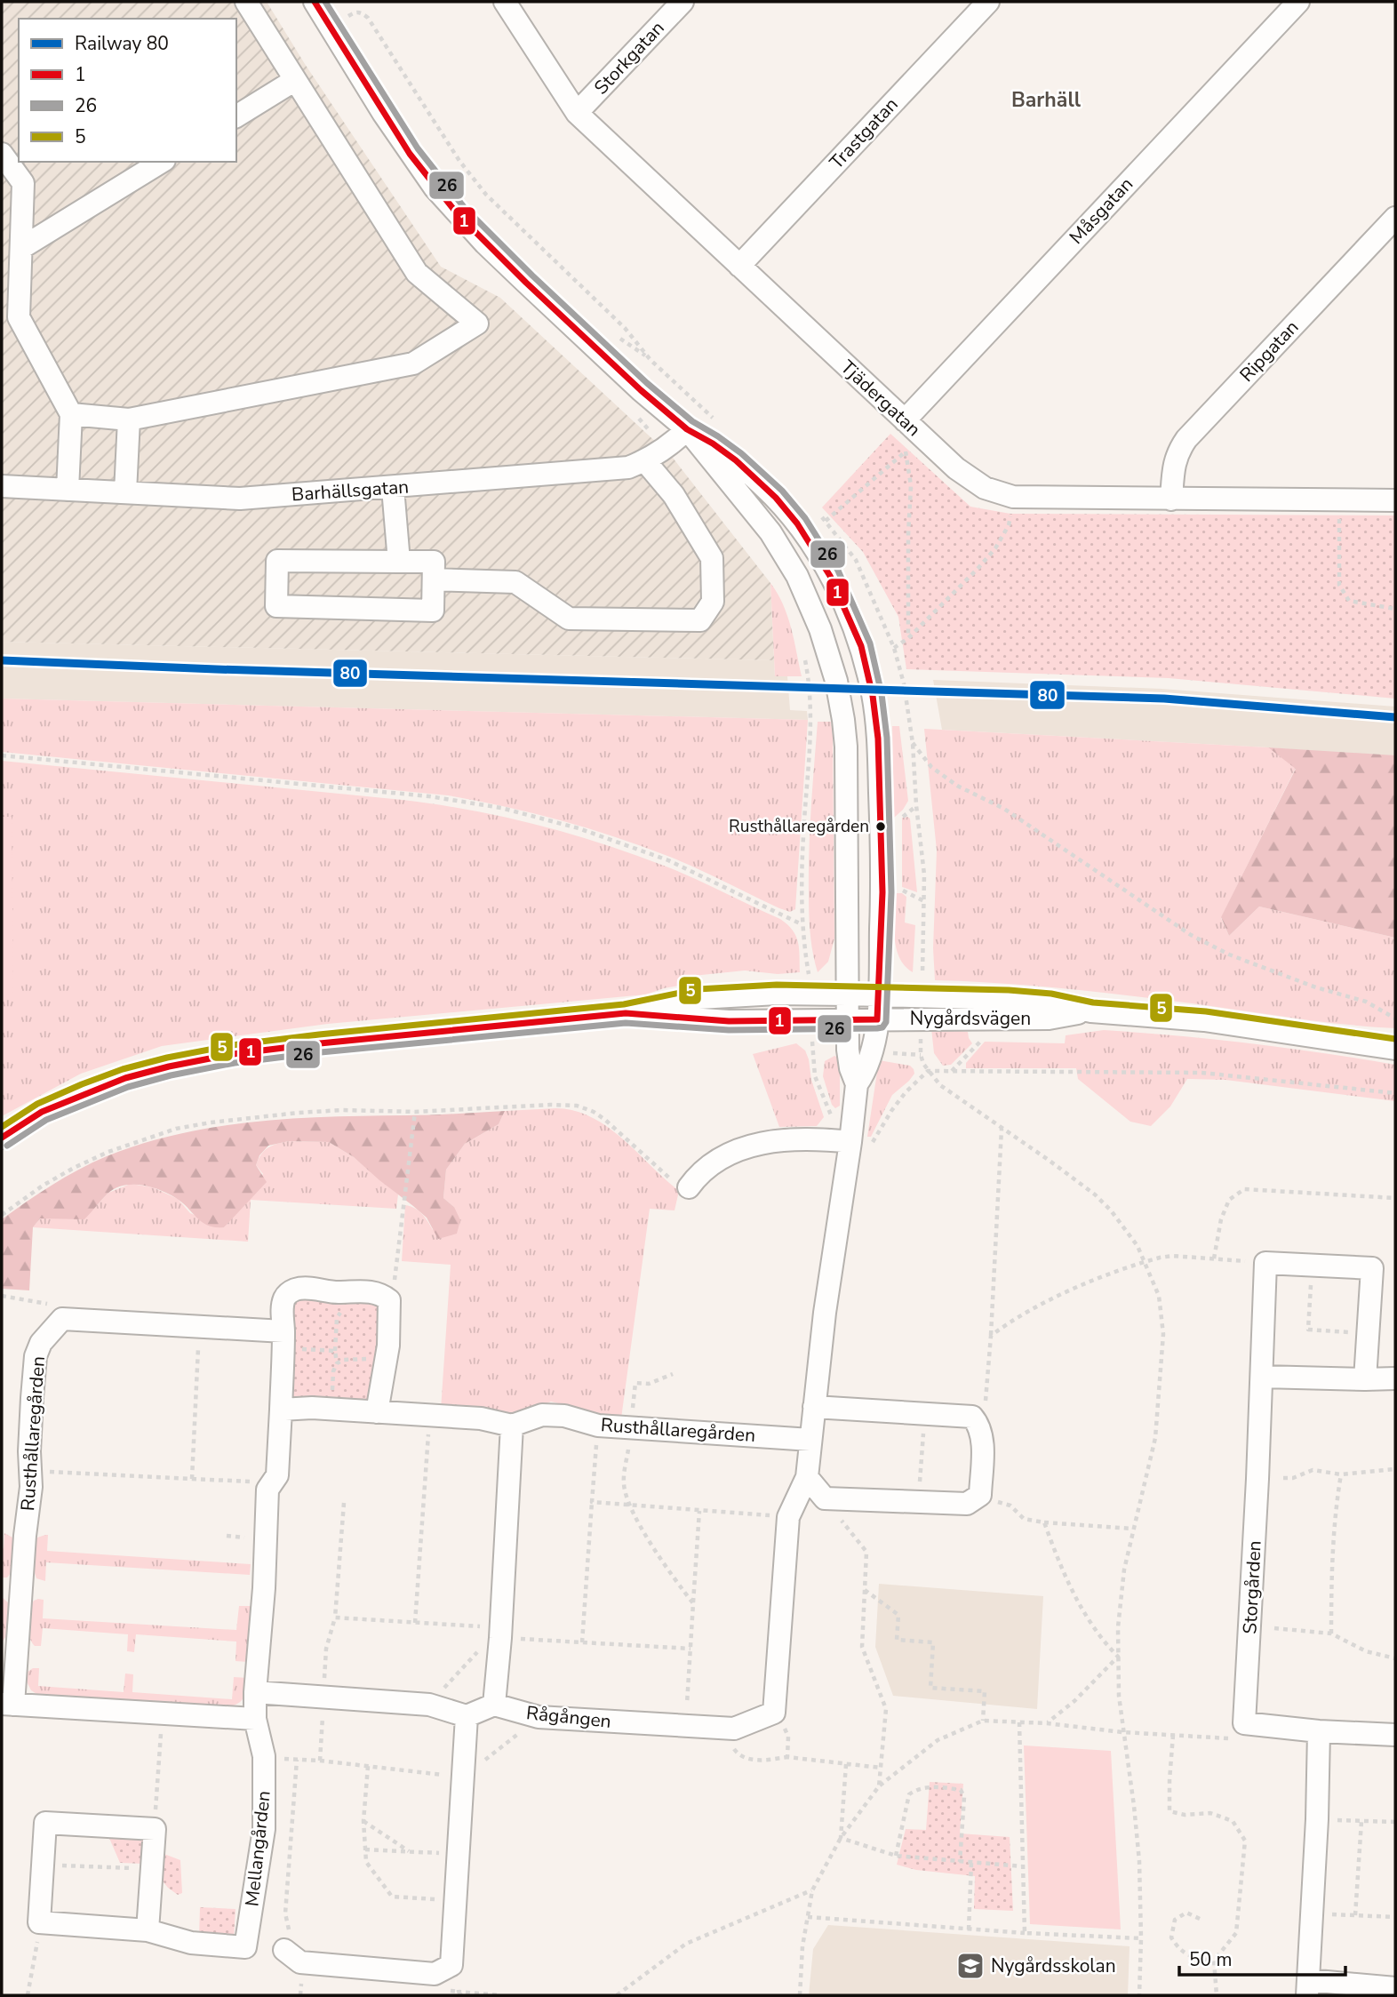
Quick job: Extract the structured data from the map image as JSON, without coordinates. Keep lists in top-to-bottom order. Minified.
{"streets":{"street":["Storkgatan","Trastgatan","Måsgatan","Ripgatan","Tjädergatan","Barhällsgatan","Nygårdsvägen","Rusthållaregården","Storgården","Rågången","Mellangården"]},"crossings":[["Storkgatan","Tjädergatan"],["Trastgatan","Tjädergatan"],["Måsgatan","Tjädergatan"],["Ripgatan","Tjädergatan"]],"districts":["Barhäll"],"places":{"other":["Rusthållaregården"],"school or university":["Nygårdsskolan"]},"lines":["transit line 1","transit line 26","rail line 80","transit line 5"],"legend":["Railway 80","1","26","5"],"scale_bar":"50 m"}
